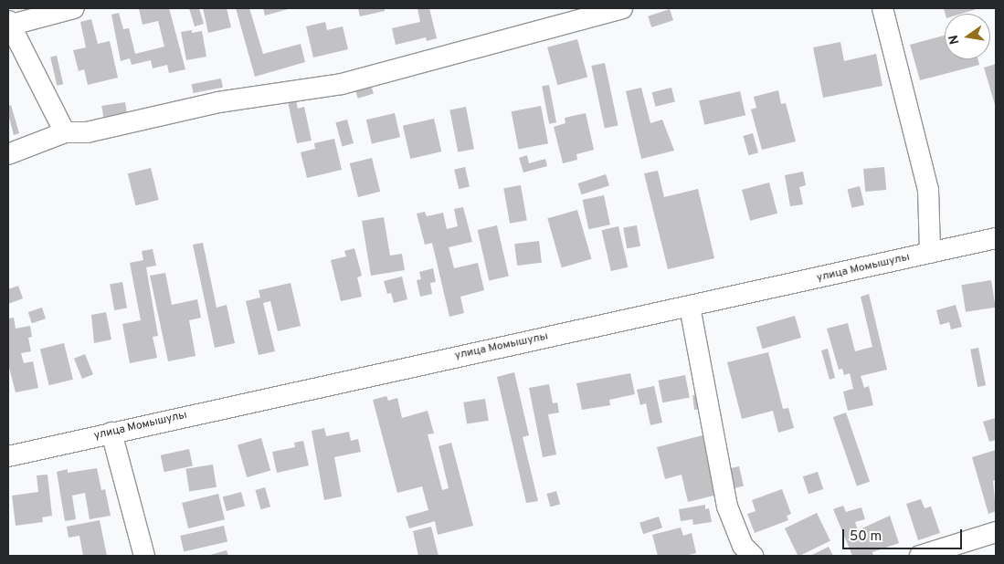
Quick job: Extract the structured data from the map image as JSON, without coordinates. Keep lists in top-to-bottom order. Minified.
{"streets":{"street":["улица Момышулы"]},"scale_bar":"50 m","north":"left"}
